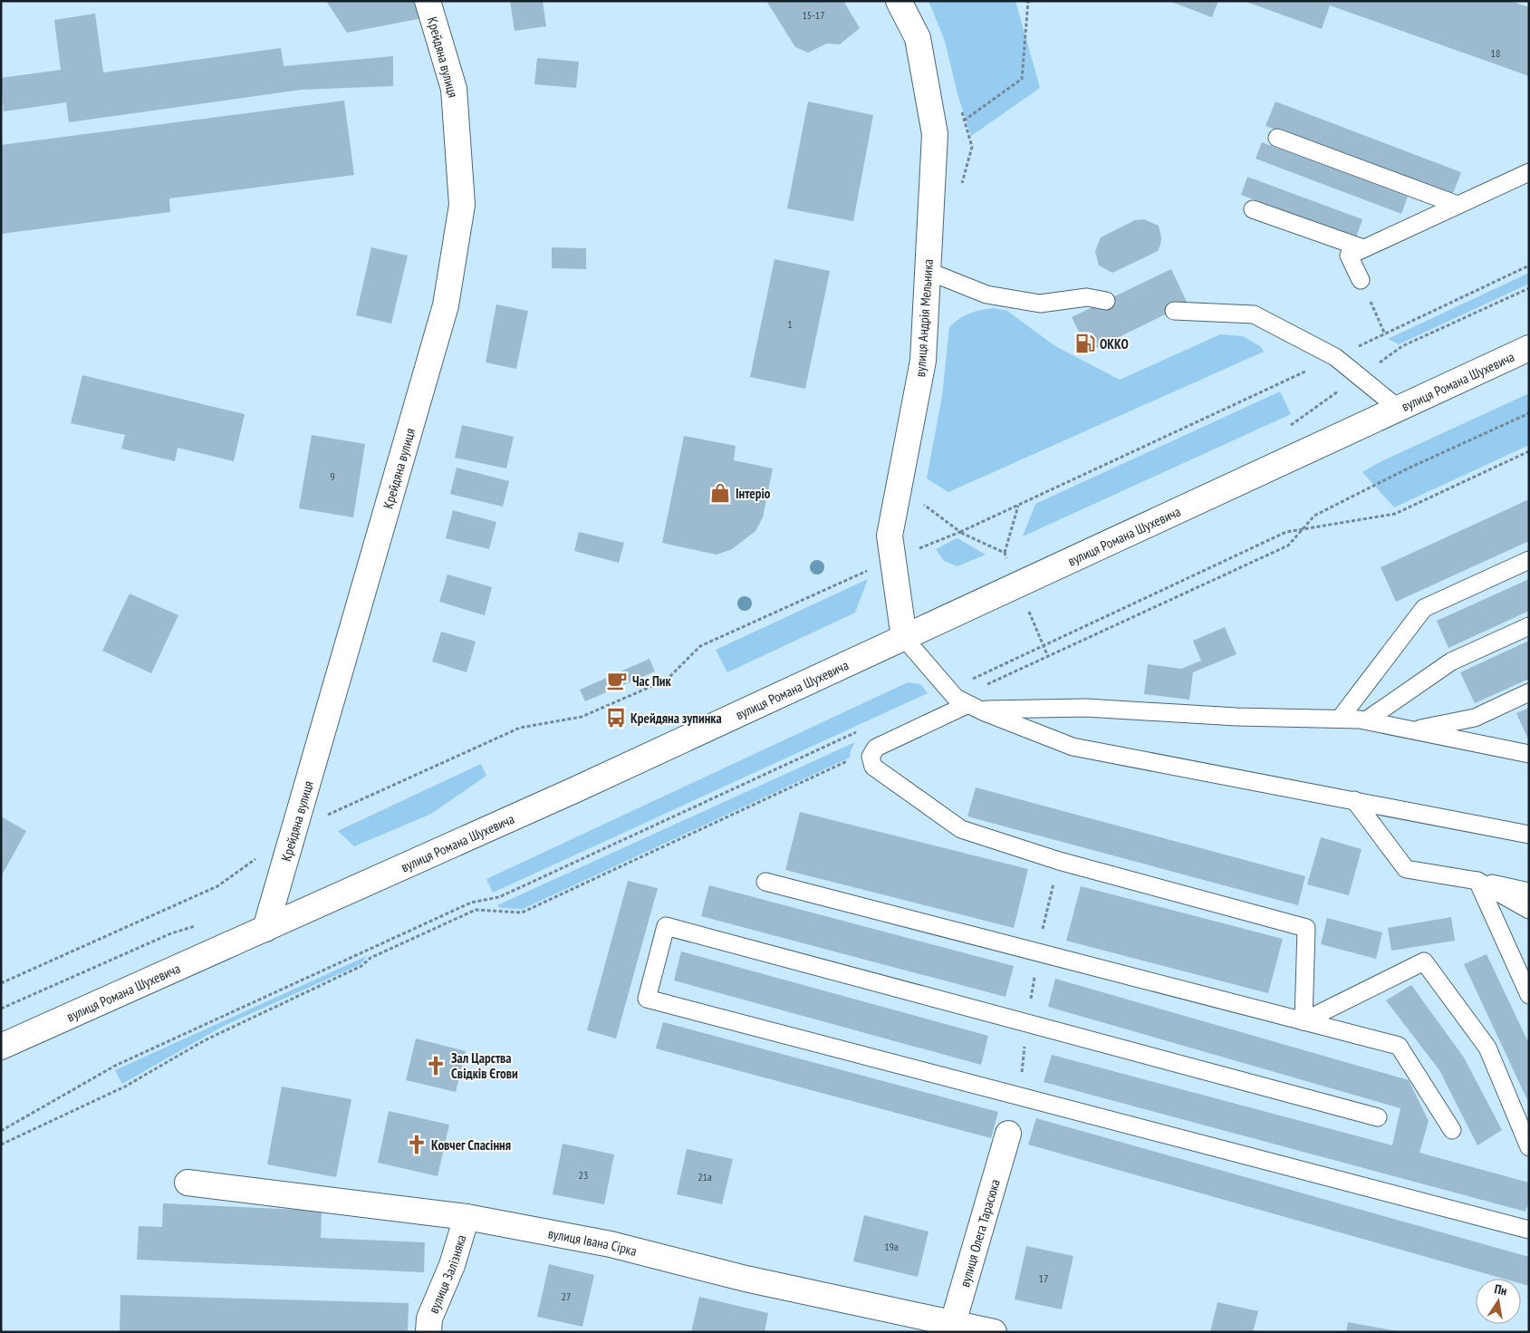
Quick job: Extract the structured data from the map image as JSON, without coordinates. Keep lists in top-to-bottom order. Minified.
{"streets":{"street":["Крейдяна вулиця","вулиця Андрія Мельника","вулиця Романа Шухевича","вулиця Олега Тарасюка","вулиця Івана Сірка","вулиця Залізняка"]},"crossings":[["Крейдяна вулиця","вулиця Романа Шухевича"],["вулиця Андрія Мельника","вулиця Романа Шухевича"],["вулиця Олега Тарасюка","вулиця Івана Сірка"],["вулиця Івана Сірка","вулиця Залізняка"]],"places":{"fuel station":["ОККО"],"shop":["Інтеріо"],"cafe":["Час Пик"],"bus stop":["Крейдяна зупинка"],"church":["Зал Царства Свідків Єгови","Ковчег Спасіння"]},"house_numbers":["15-17","18","1","9","23","21а","19а","17","27"],"north":"top"}
